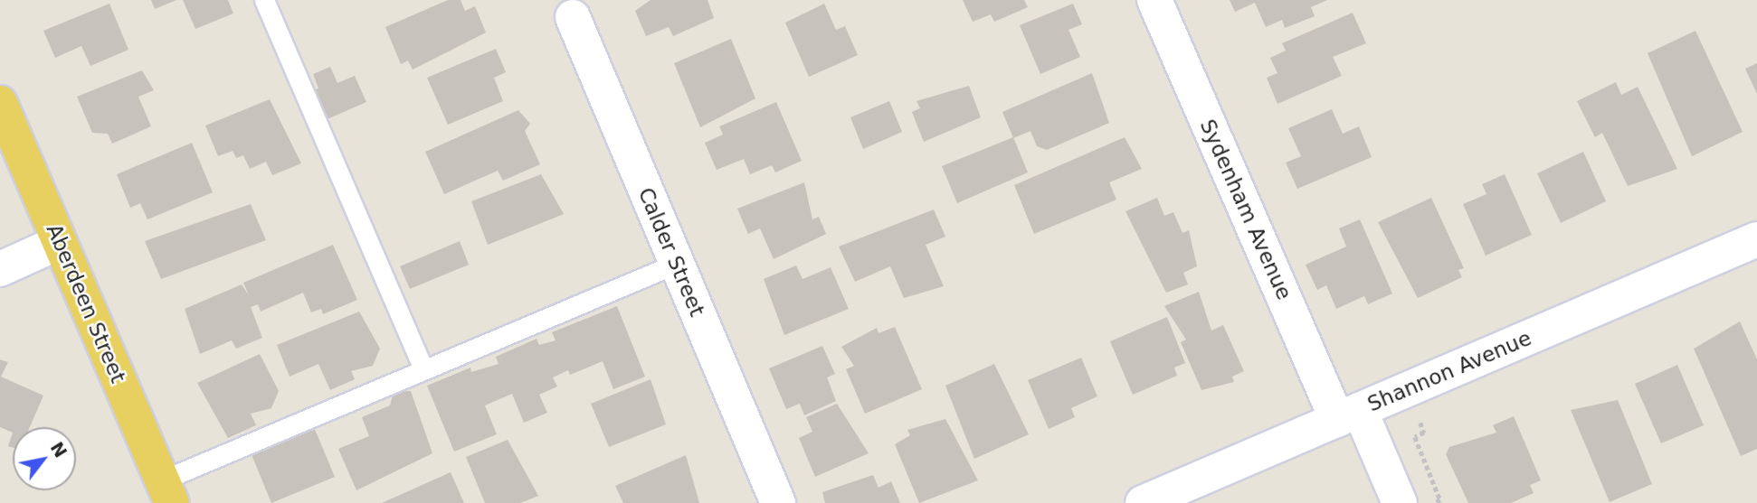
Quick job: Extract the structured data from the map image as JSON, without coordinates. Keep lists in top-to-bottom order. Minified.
{"streets":{"main road":["Aberdeen Street"],"street":["Sydenham Avenue","Calder Street","Shannon Avenue"]},"crossings":[["Sydenham Avenue","Shannon Avenue"]],"north":"top right"}
